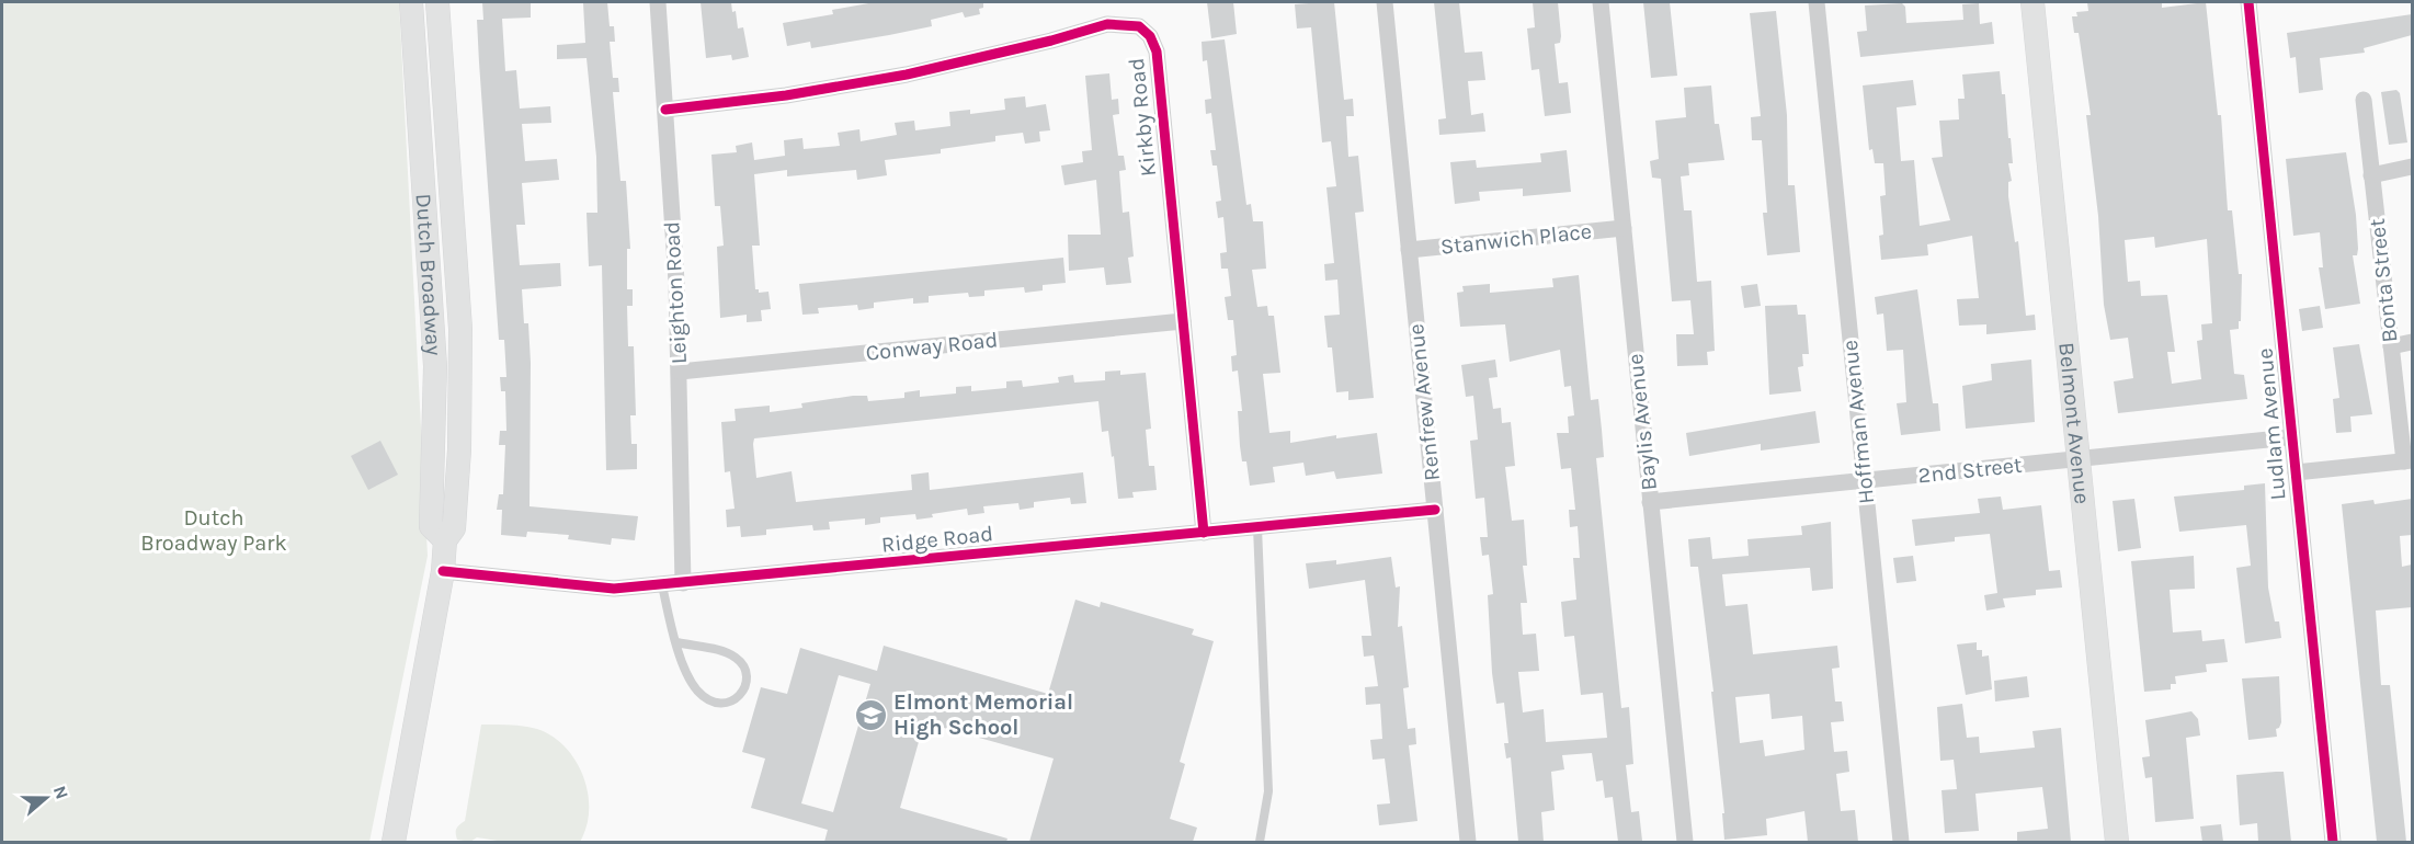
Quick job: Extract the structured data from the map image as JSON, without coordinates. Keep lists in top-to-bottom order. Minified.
{"streets":{"main road":["Dutch Broadway","Belmont Avenue"],"street":["Kirkby Road","Stanwich Place","Bonta Street","Leighton Road","Conway Road","Renfrew Avenue","Baylis Avenue","Hoffman Avenue","Ludlam Avenue","2nd Street","Ridge Road"]},"crossings":[["Kirkby Road","Leighton Road"],["Kirkby Road","Conway Road"],["Kirkby Road","Ridge Road"],["Stanwich Place","Renfrew Avenue"],["Stanwich Place","Baylis Avenue"],["Dutch Broadway","Ridge Road"],["Leighton Road","Conway Road"],["Leighton Road","Ridge Road"],["Renfrew Avenue","Ridge Road"],["Baylis Avenue","2nd Street"],["Hoffman Avenue","2nd Street"],["Belmont Avenue","2nd Street"],["Ludlam Avenue","2nd Street"]],"parks":["Dutch Broadway Park"],"places":{"school or university":["Elmont Memorial High School"]},"north":"right"}
